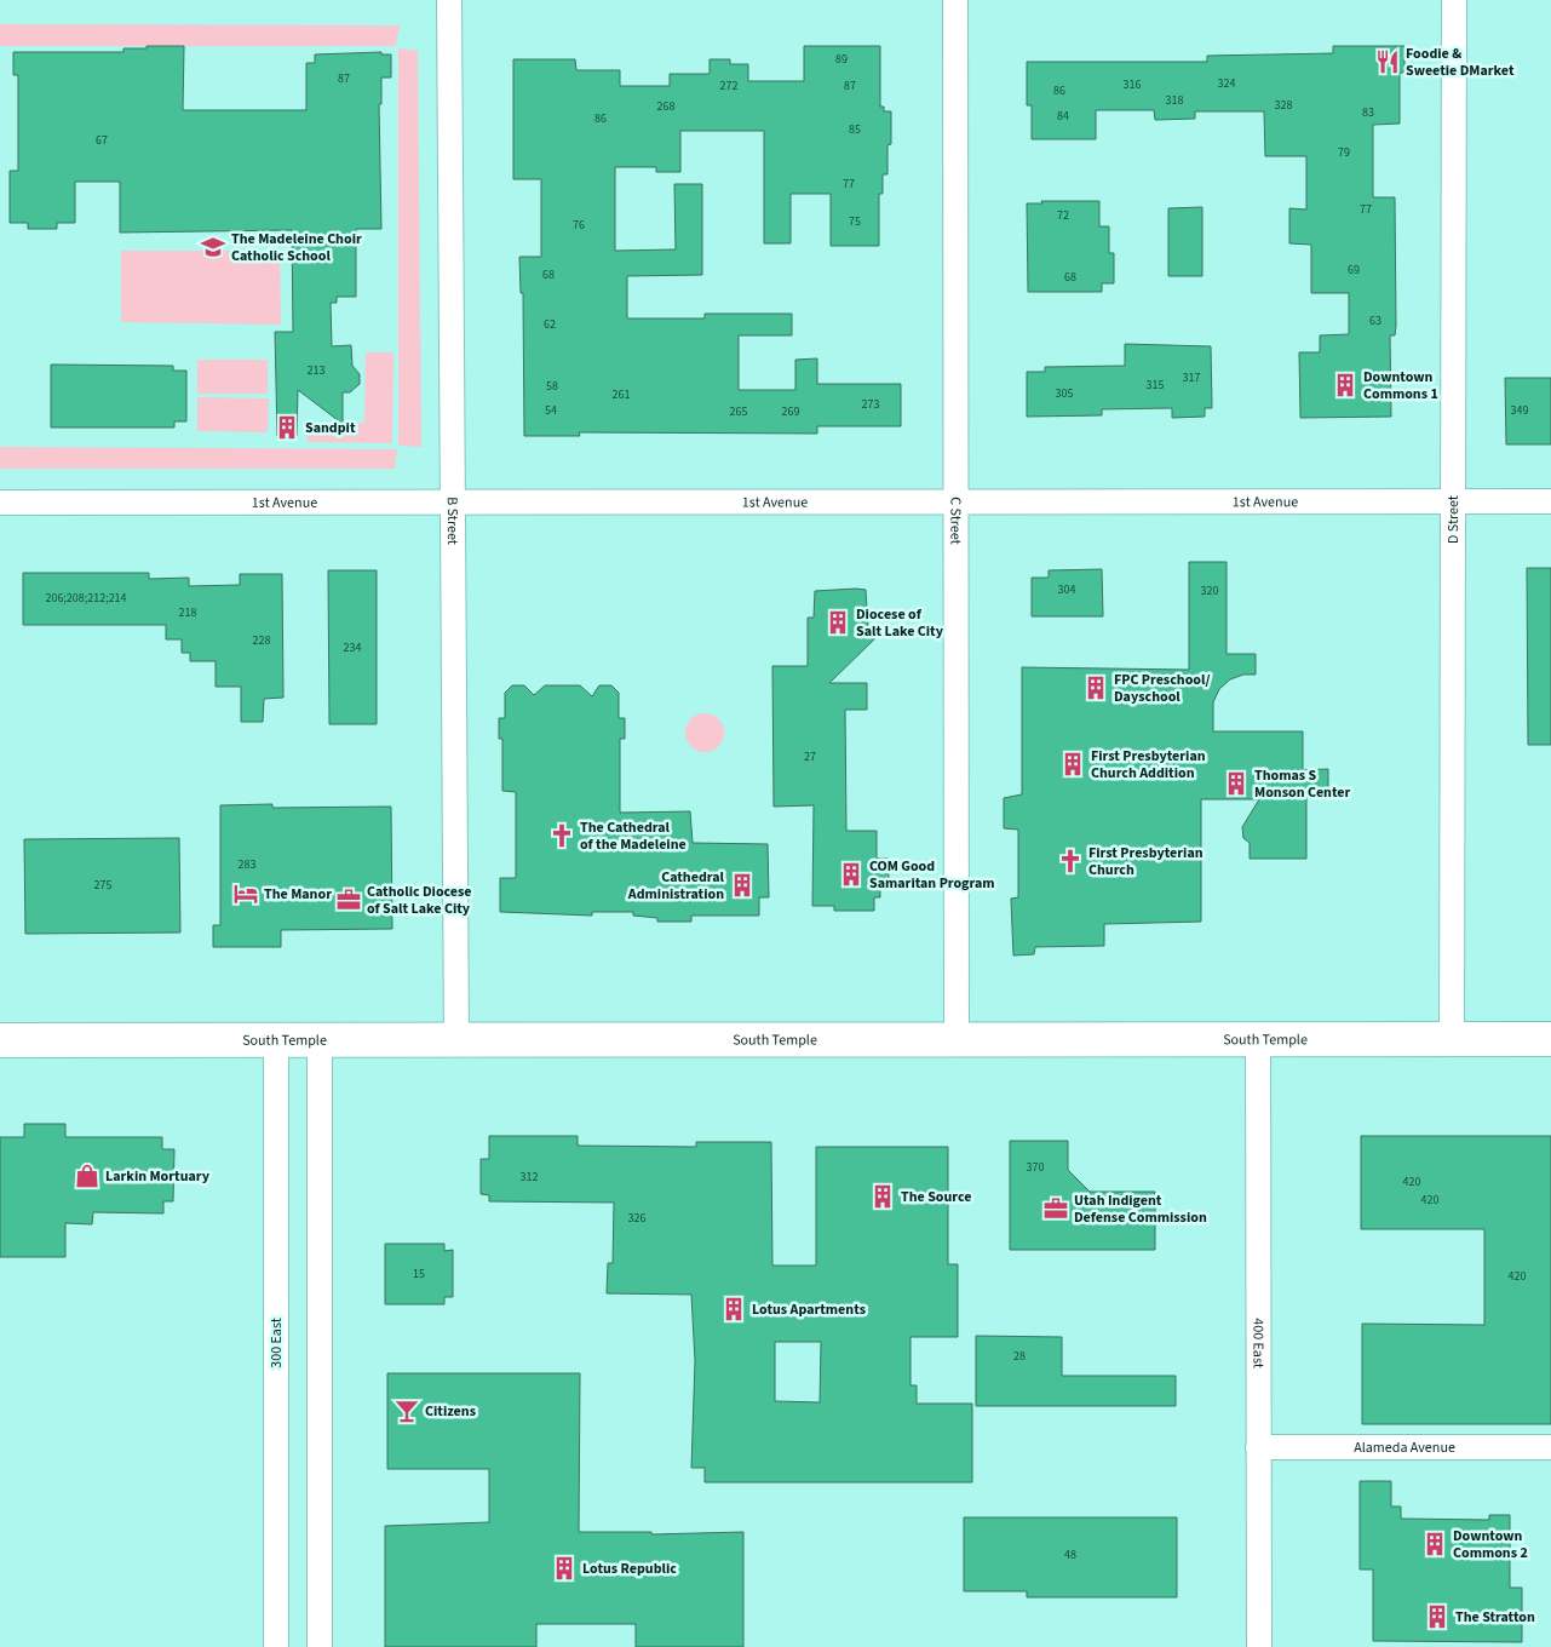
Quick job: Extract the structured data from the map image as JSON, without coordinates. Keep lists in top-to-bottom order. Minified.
{"streets":{"main road":["South Temple"],"street":["1st Avenue","B Street","C Street","D Street","300 East","400 East","Alameda Avenue"]},"crossings":[["1st Avenue","B Street"],["1st Avenue","C Street"],["1st Avenue","D Street"],["B Street","South Temple"],["C Street","South Temple"],["D Street","South Temple"],["South Temple","300 East"],["South Temple","400 East"],["400 East","Alameda Avenue"]],"places":{"restaurant":["Foodie & Sweetie DMarket"],"school or university":["The Madeleine Choir Catholic School"],"building":["Downtown Commons 1","Sandpit","Diocese of Salt Lake City","FPC Preschool/ Dayschool","First Presbyterian Church Addition","Thomas S Monson Center","COM Good Samaritan Program","Cathedral Administration","The Source","Lotus Apartments","Downtown Commons 2","Lotus Republic","The Stratton"],"church":["The Cathedral of the Madeleine","First Presbyterian Church"],"hotel":["The Manor"],"office":["Catholic Diocese of Salt Lake City","Utah Indigent Defense Commission"],"shop":["Larkin Mortuary"],"bar":["Citizens"]},"house_numbers":["89","87","324","316","272","87","86","318","328","268","83","84","86","85","67","79","77","77","72","75","76","69","68","68","63","62","213","317","315","58","305","261","273","54","349","265","269","304","320","206;208;212;214","218","228","234","27","283","275","370","312","420","420","326","15","420","28","48"]}
